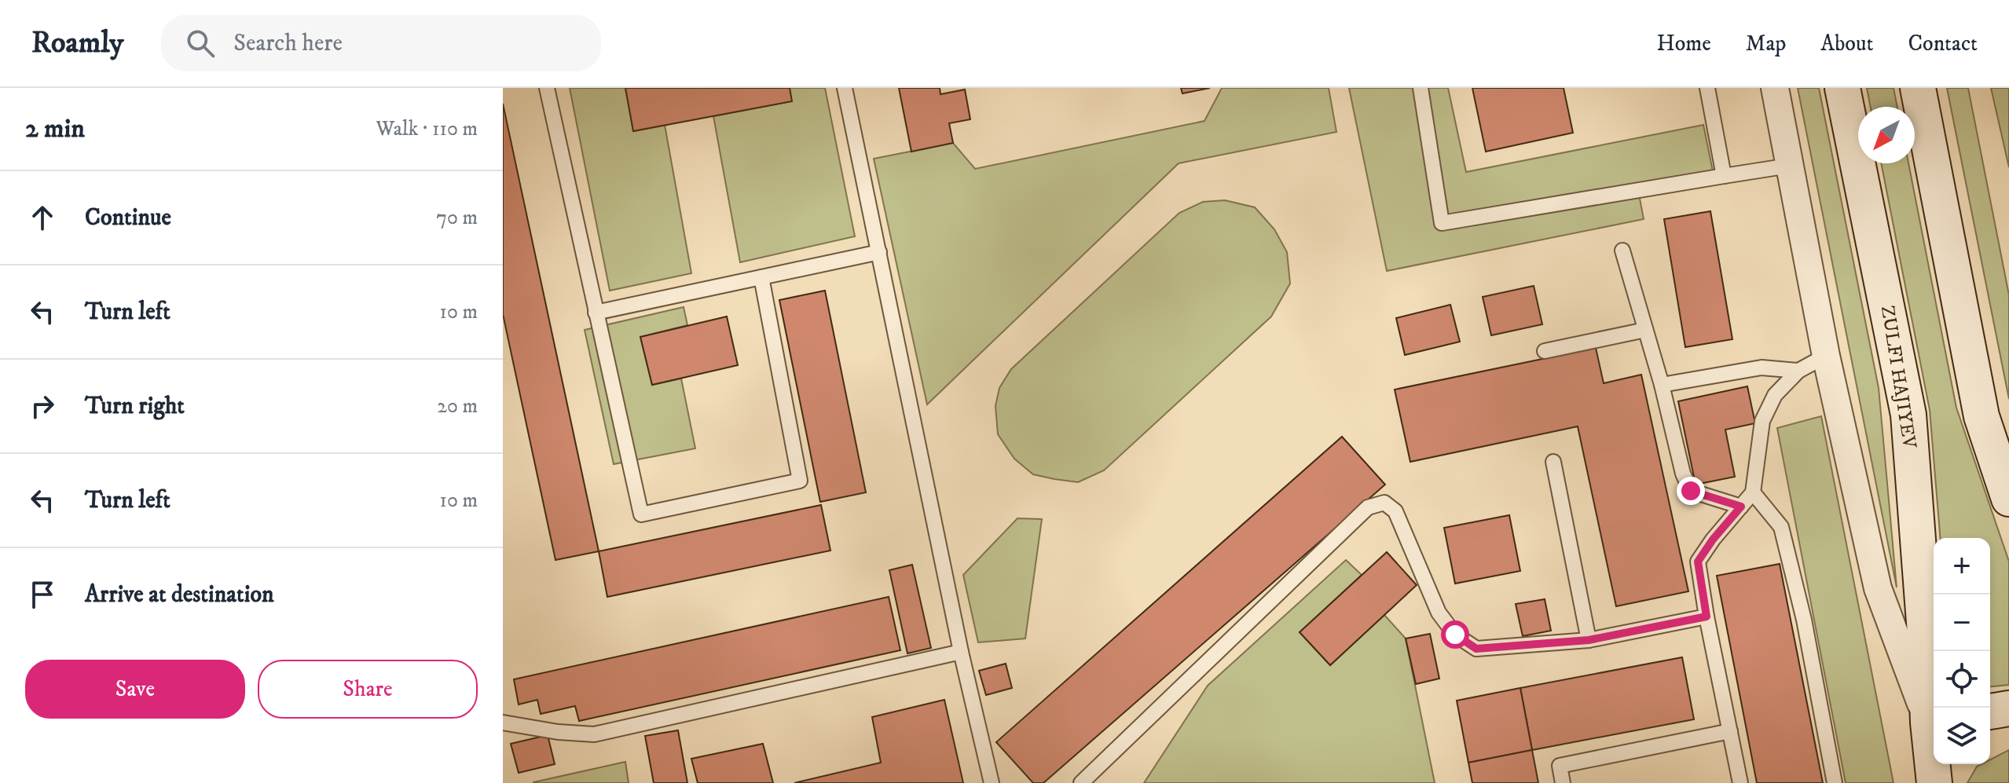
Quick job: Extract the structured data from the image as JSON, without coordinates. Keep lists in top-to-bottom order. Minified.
{"streets":{"main road":["ZULFI HAJIYEV"]},"north":"bottom left","page":{"header":"Roamly","search":"Search here","nav":["Home","Map","About","Contact"],"heading":["2 min","Walk · 110 m"],"list":[["Continue","70 m"],["Turn left","10 m"],["Turn right","20 m"],["Turn left","10 m"],"Arrive at destination"],"map_buttons":["+","−"],"buttons":["Save","Share"]}}
